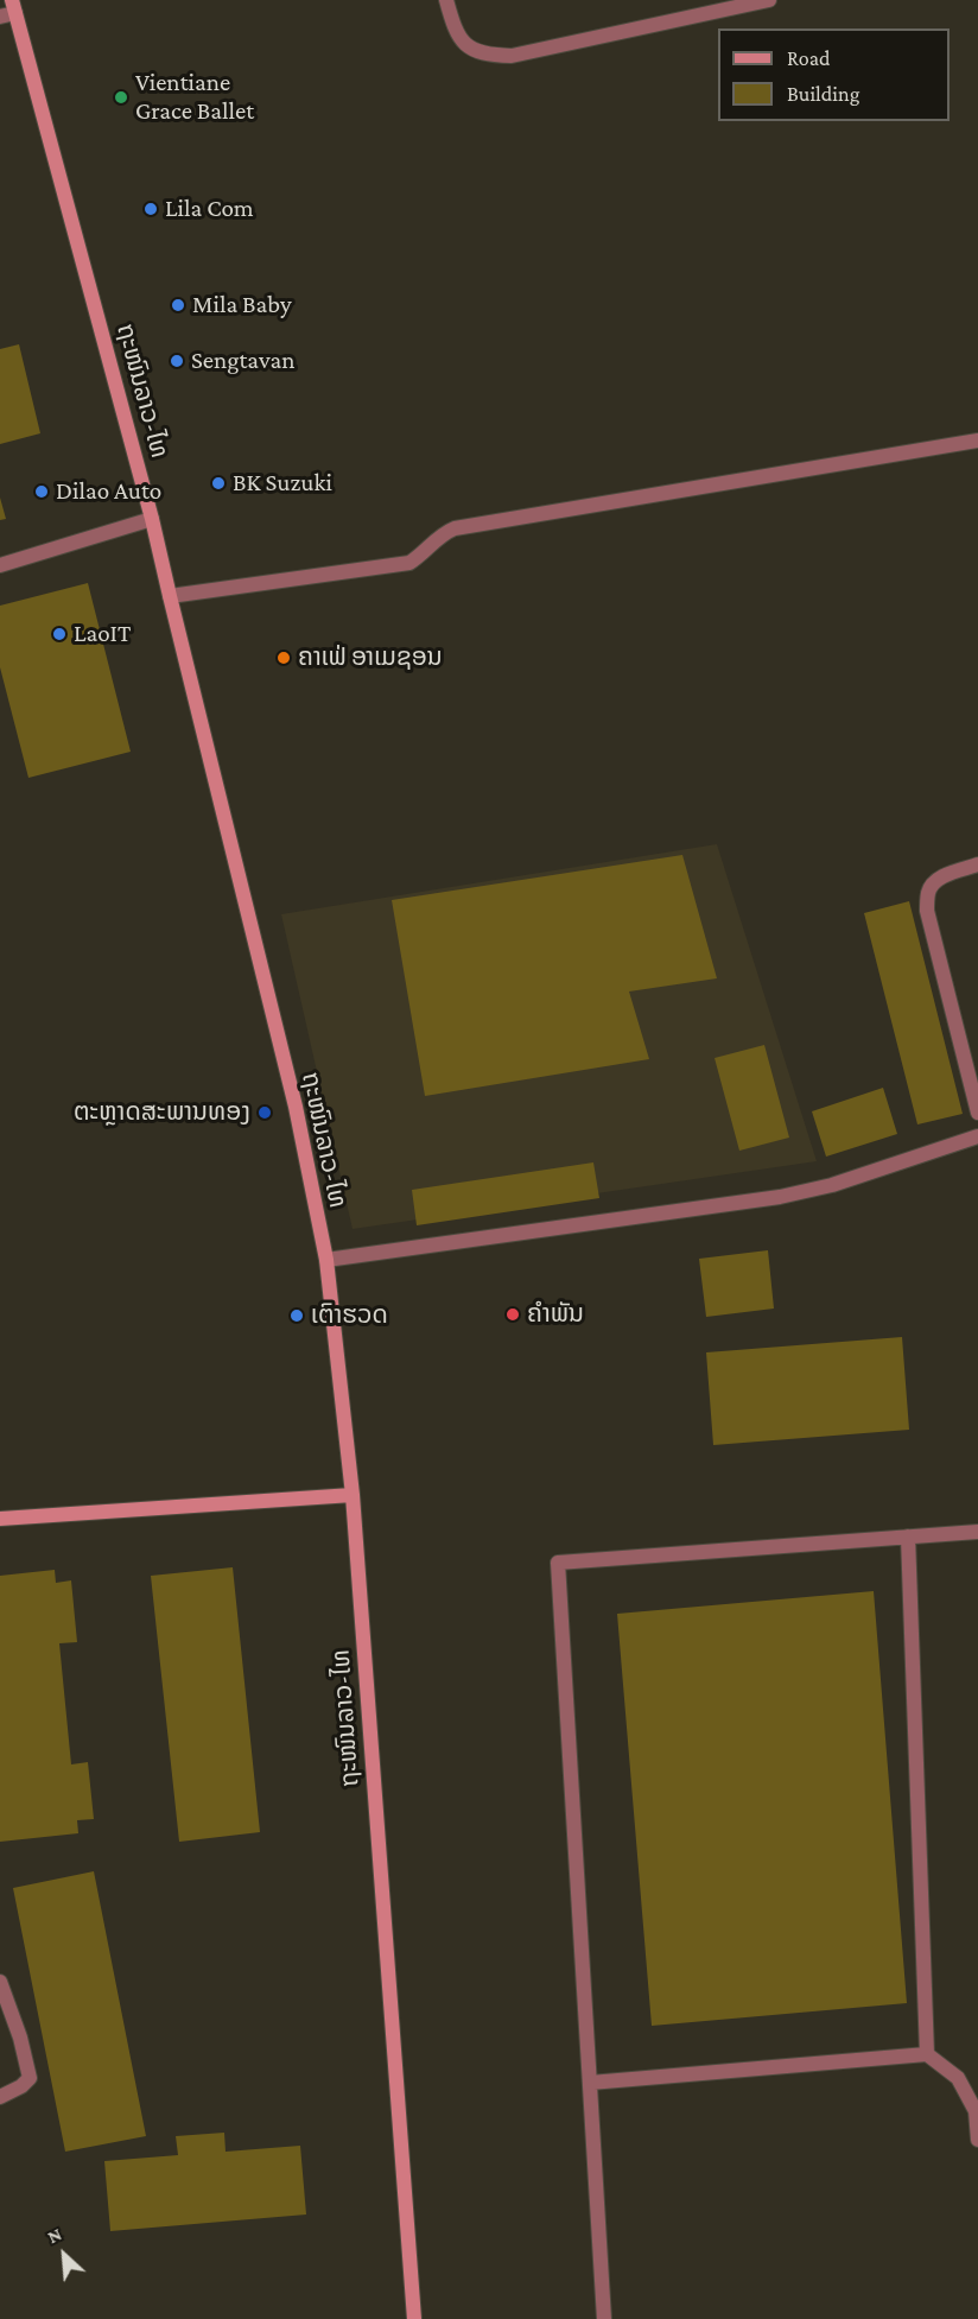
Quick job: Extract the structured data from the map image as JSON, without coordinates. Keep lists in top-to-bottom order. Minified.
{"streets":{"street":["ຖະໜົນລາວ-ໄທ"]},"places":["Vientiane Grace Ballet","Lila Com","Mila Baby","Sengtavan","BK Suzuki","Dilao Auto","LaoIT","ຄາເຟ່ ອາເມຊອນ","ຕະຫຼາດສະພານທອງ","ຄໍາພັນ","ເຕົາຮວດ"],"legend":["Road","Building"],"north":"top left"}
